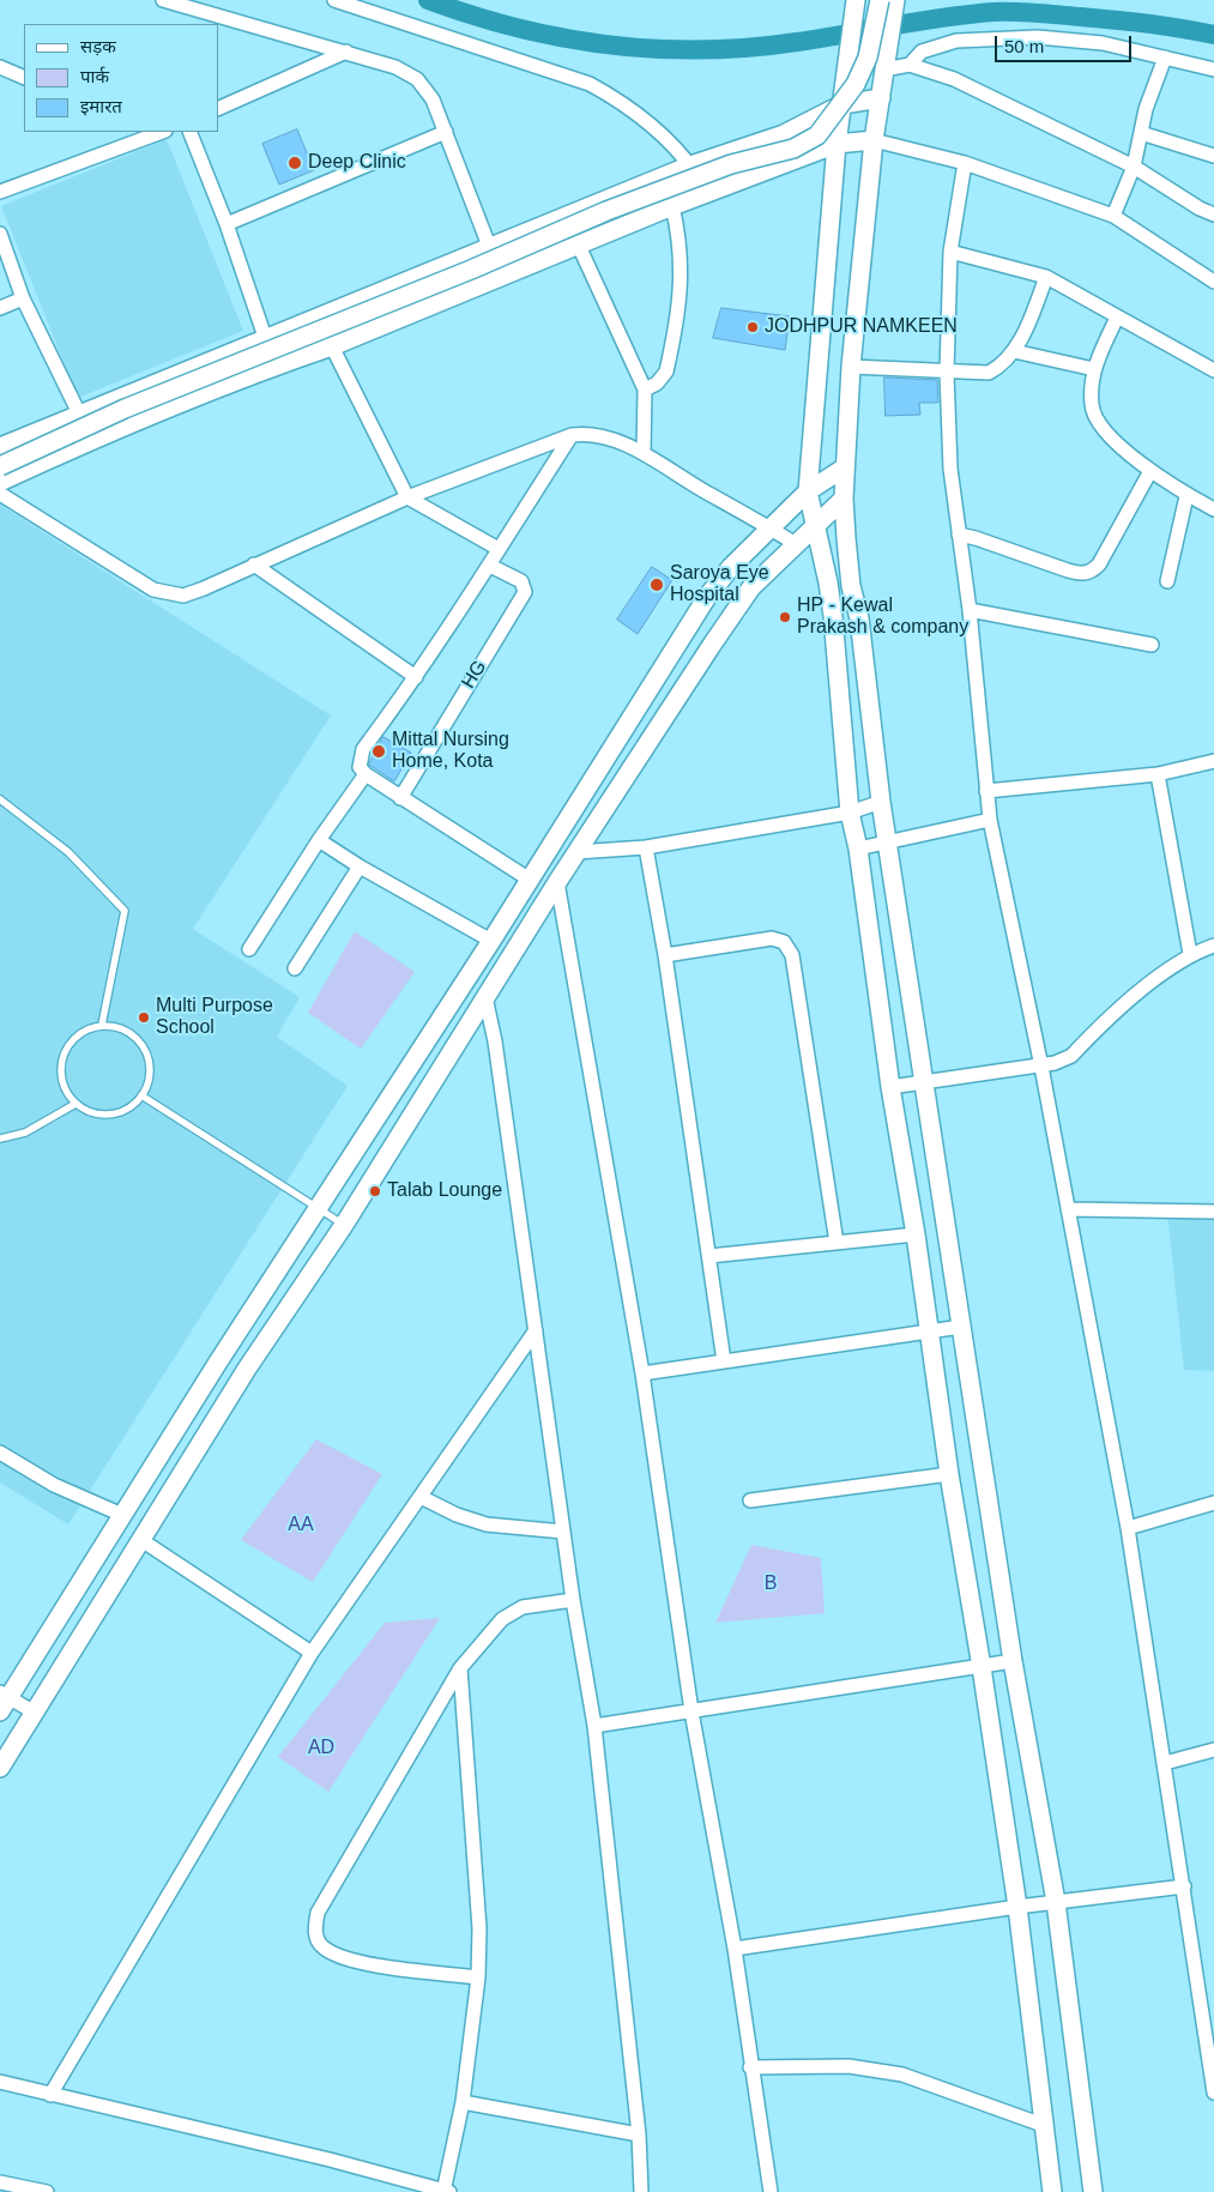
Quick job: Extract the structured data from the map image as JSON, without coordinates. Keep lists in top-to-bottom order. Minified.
{"streets":{"street":["HG"]},"parks":["AA","B","AD"],"places":["Deep Clinic","JODHPUR NAMKEEN","Saroya Eye Hospital","HP - Kewal Prakash & company","Mittal Nursing Home, Kota","Multi Purpose School","Talab Lounge"],"legend":["सड़क","पार्क","इमारत"],"scale_bar":"50 m"}
